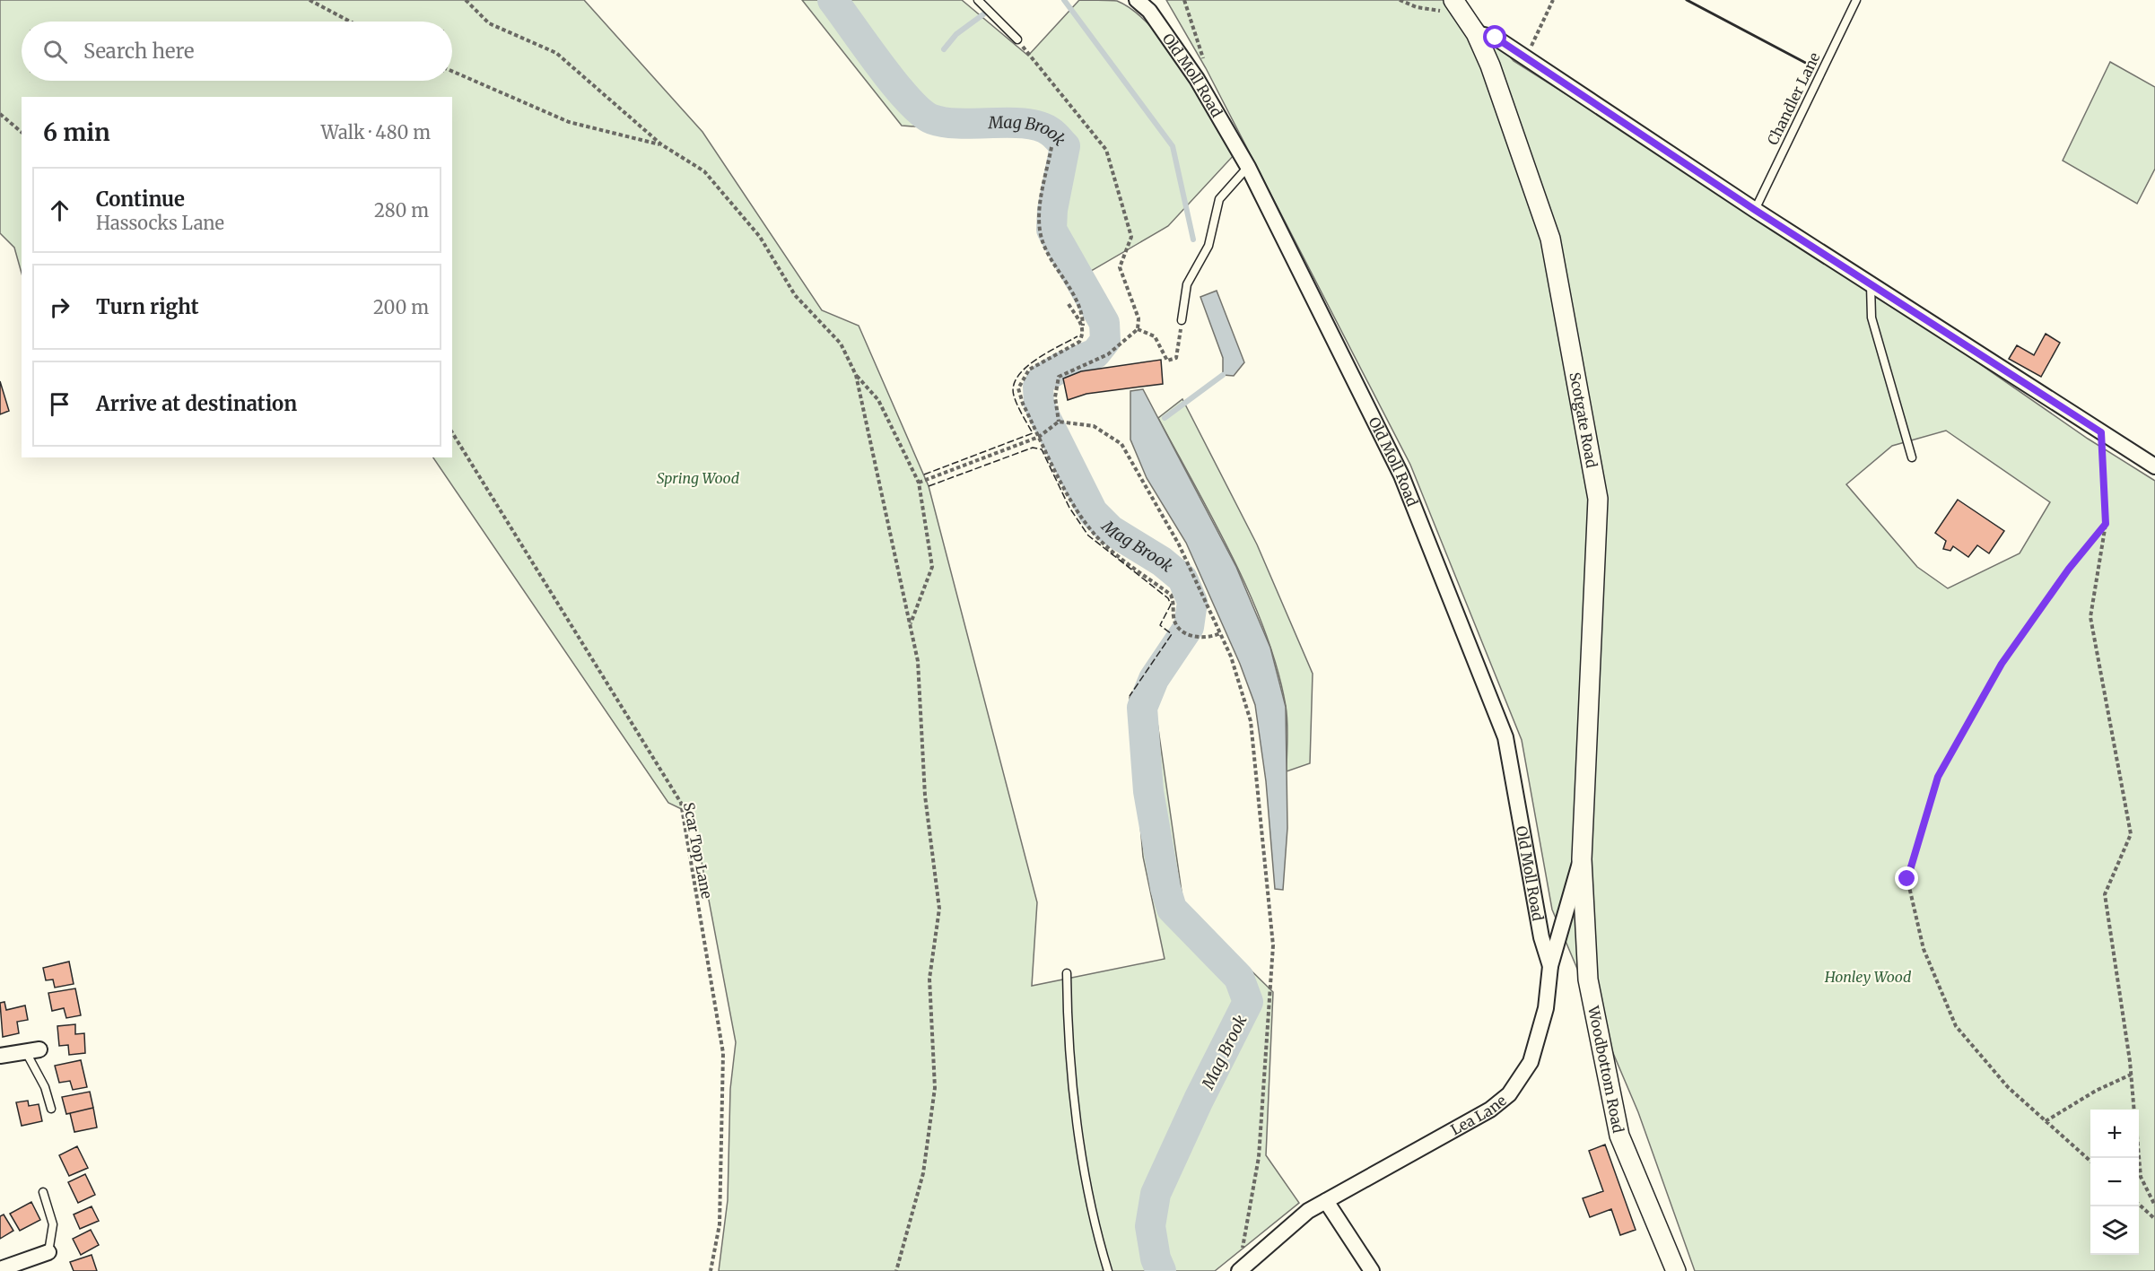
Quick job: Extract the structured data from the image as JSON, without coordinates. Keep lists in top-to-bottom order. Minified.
{"streets":{"street":["Old Moll Road","Scotgate Road","Woodbottom Road","Lea Lane"],"lane":["Chandler Lane"],"path":["Scar Top Lane"]},"crossings":[["Old Moll Road","Lea Lane"],["Scotgate Road","Woodbottom Road"],["Scotgate Road","Lea Lane"],["Woodbottom Road","Lea Lane"]],"water":["Mag Brook"],"parks":["Spring Wood","Honley Wood"],"page":{"search":"Search here","heading":["6 min","Walk · 480 m"],"list":[["Continue","Hassocks Lane","280 m"],["Turn right","200 m"],"Arrive at destination"],"map_buttons":["+","−"]}}
